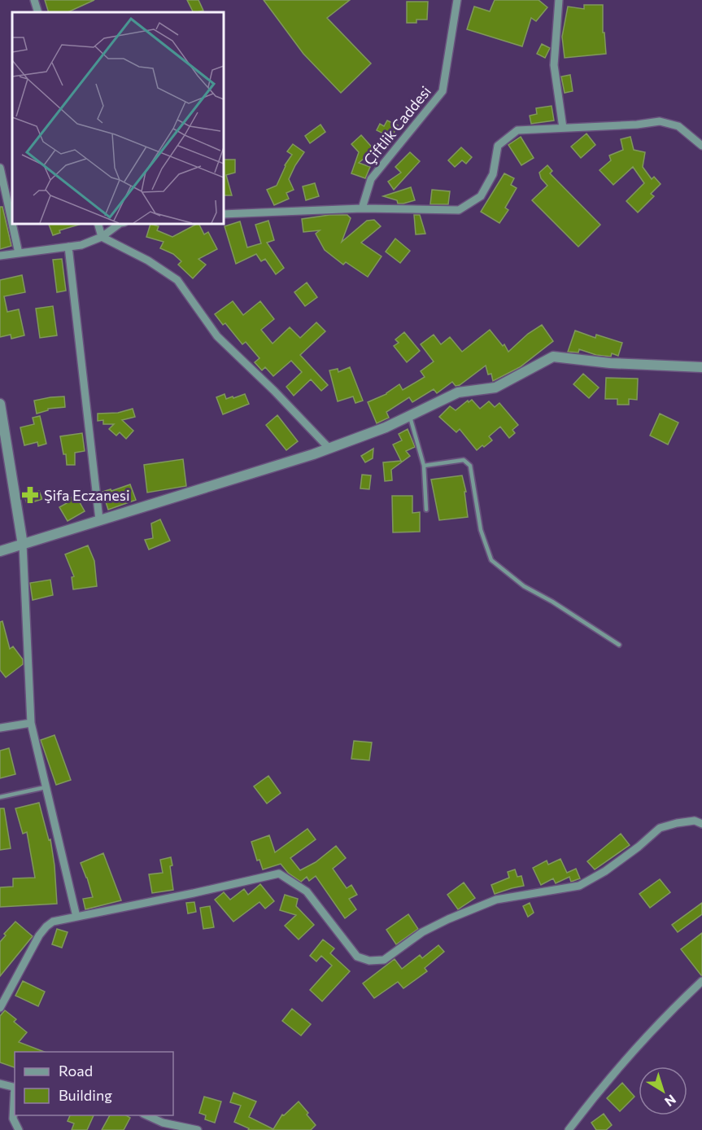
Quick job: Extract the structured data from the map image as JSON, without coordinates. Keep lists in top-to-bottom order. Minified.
{"streets":{"street":["Çiftlik Caddesi"]},"places":{"pharmacy":["Şifa Eczanesi"]},"legend":["Road","Building"],"north":"bottom right"}
